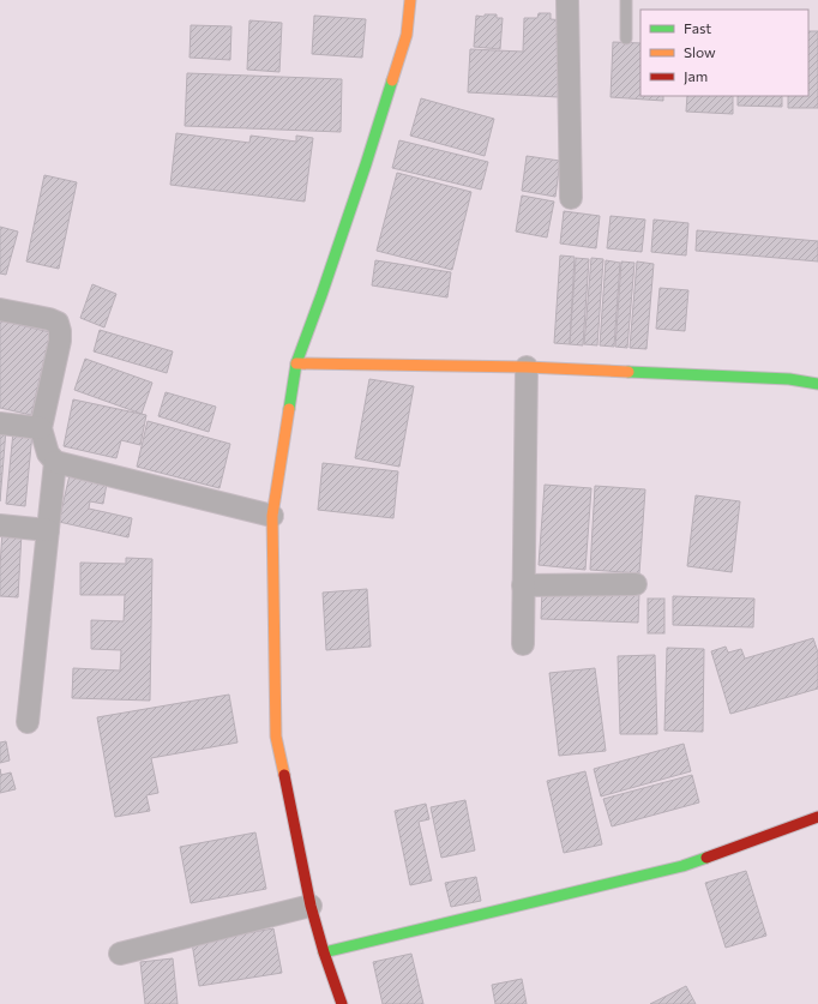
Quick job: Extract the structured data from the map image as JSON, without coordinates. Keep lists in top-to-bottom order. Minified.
{"legend":["Fast","Slow","Jam"]}
